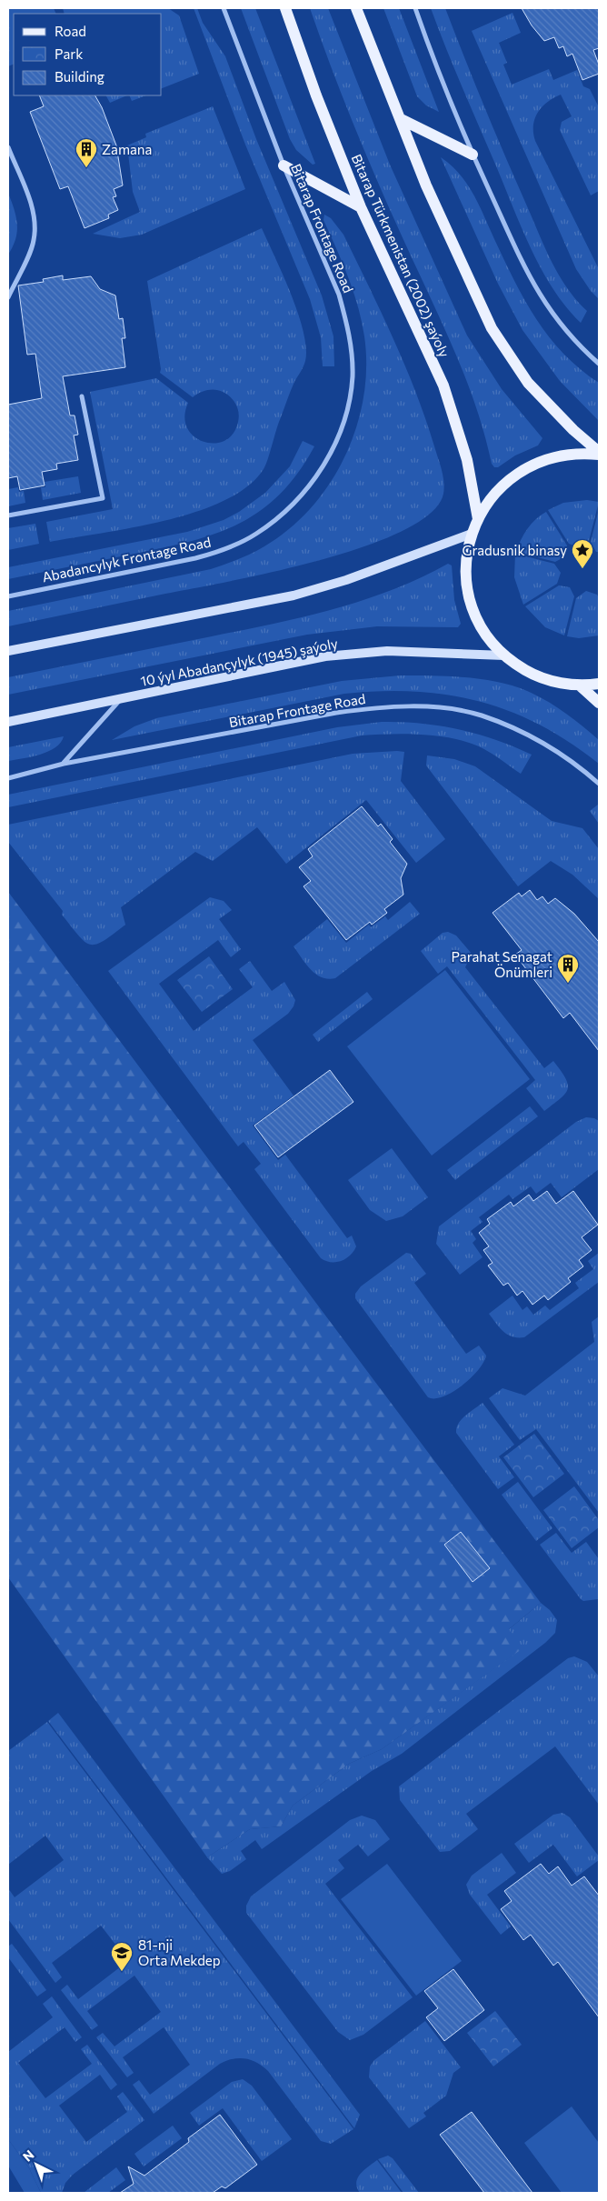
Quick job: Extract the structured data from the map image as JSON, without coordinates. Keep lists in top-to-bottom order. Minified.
{"streets":{"main road":["Bitarap Türkmenistan (2002) şaýoly","10 ýyl Abadançylyk (1945) şaýoly"],"street":["Bitarap Frontage Road","Abadancylyk Frontage Road"]},"crossings":[["Bitarap Frontage Road","Abadancylyk Frontage Road"]],"places":{"building":["Zamana","Parahat Senagat Önümleri"],"place":["Gradusnik binasy"],"school or university":["81-nji Orta Mekdep"]},"legend":["Road","Park","Building"],"north":"top left"}
